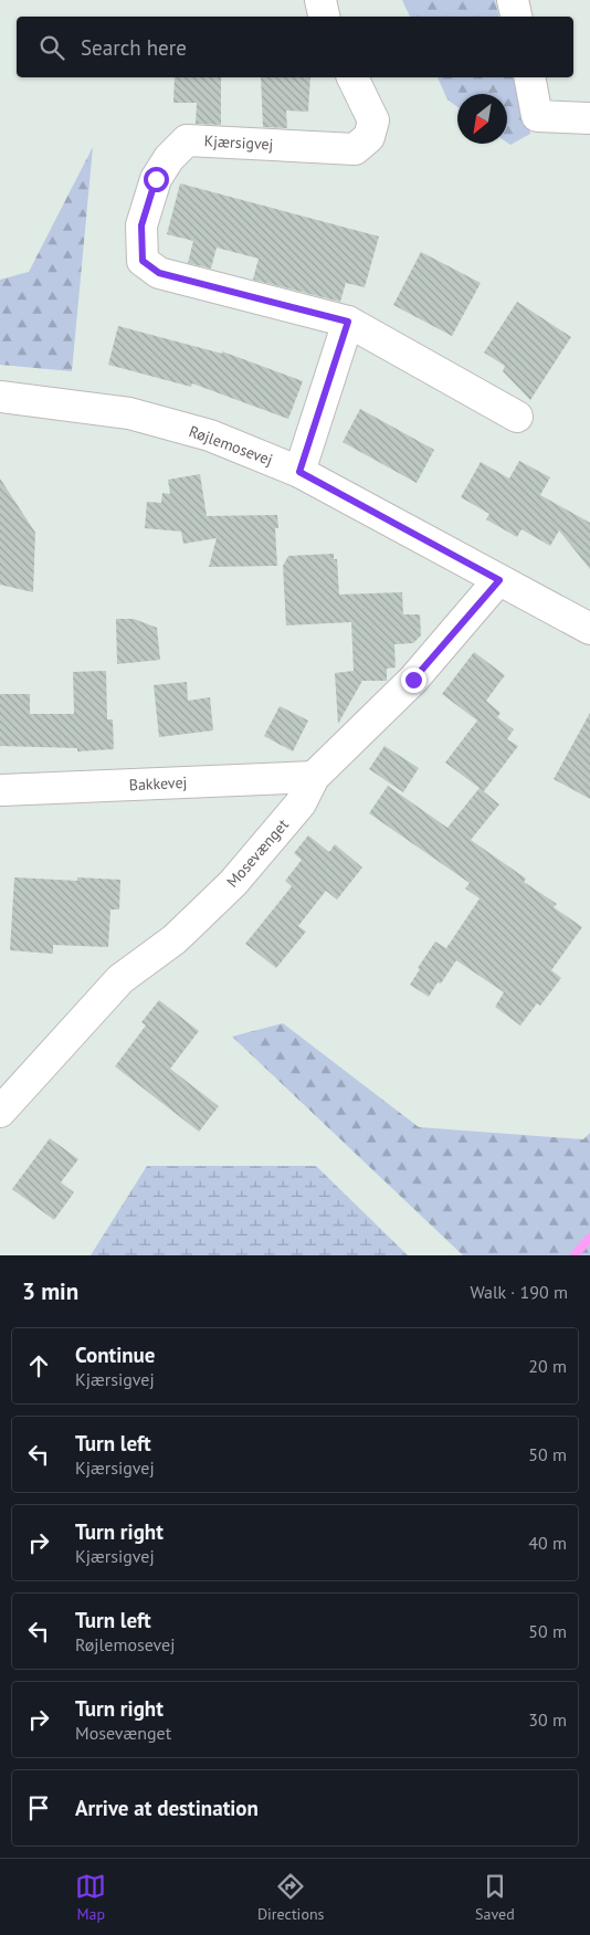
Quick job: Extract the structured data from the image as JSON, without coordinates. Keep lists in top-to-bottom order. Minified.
{"streets":{"street":["Kjærsigvej","Røjlemosevej","Bakkevej","Mosevænget"]},"crossings":[["Røjlemosevej","Mosevænget"],["Bakkevej","Mosevænget"]],"north":"bottom left","page":{"search":"Search here","heading":["3 min","Walk · 190 m"],"list":[["Continue","Kjærsigvej","20 m"],["Turn left","Kjærsigvej","50 m"],["Turn right","Kjærsigvej","40 m"],["Turn left","Røjlemosevej","50 m"],["Turn right","Mosevænget","30 m"],"Arrive at destination"],"nav":["Map","Directions","Saved"]}}
